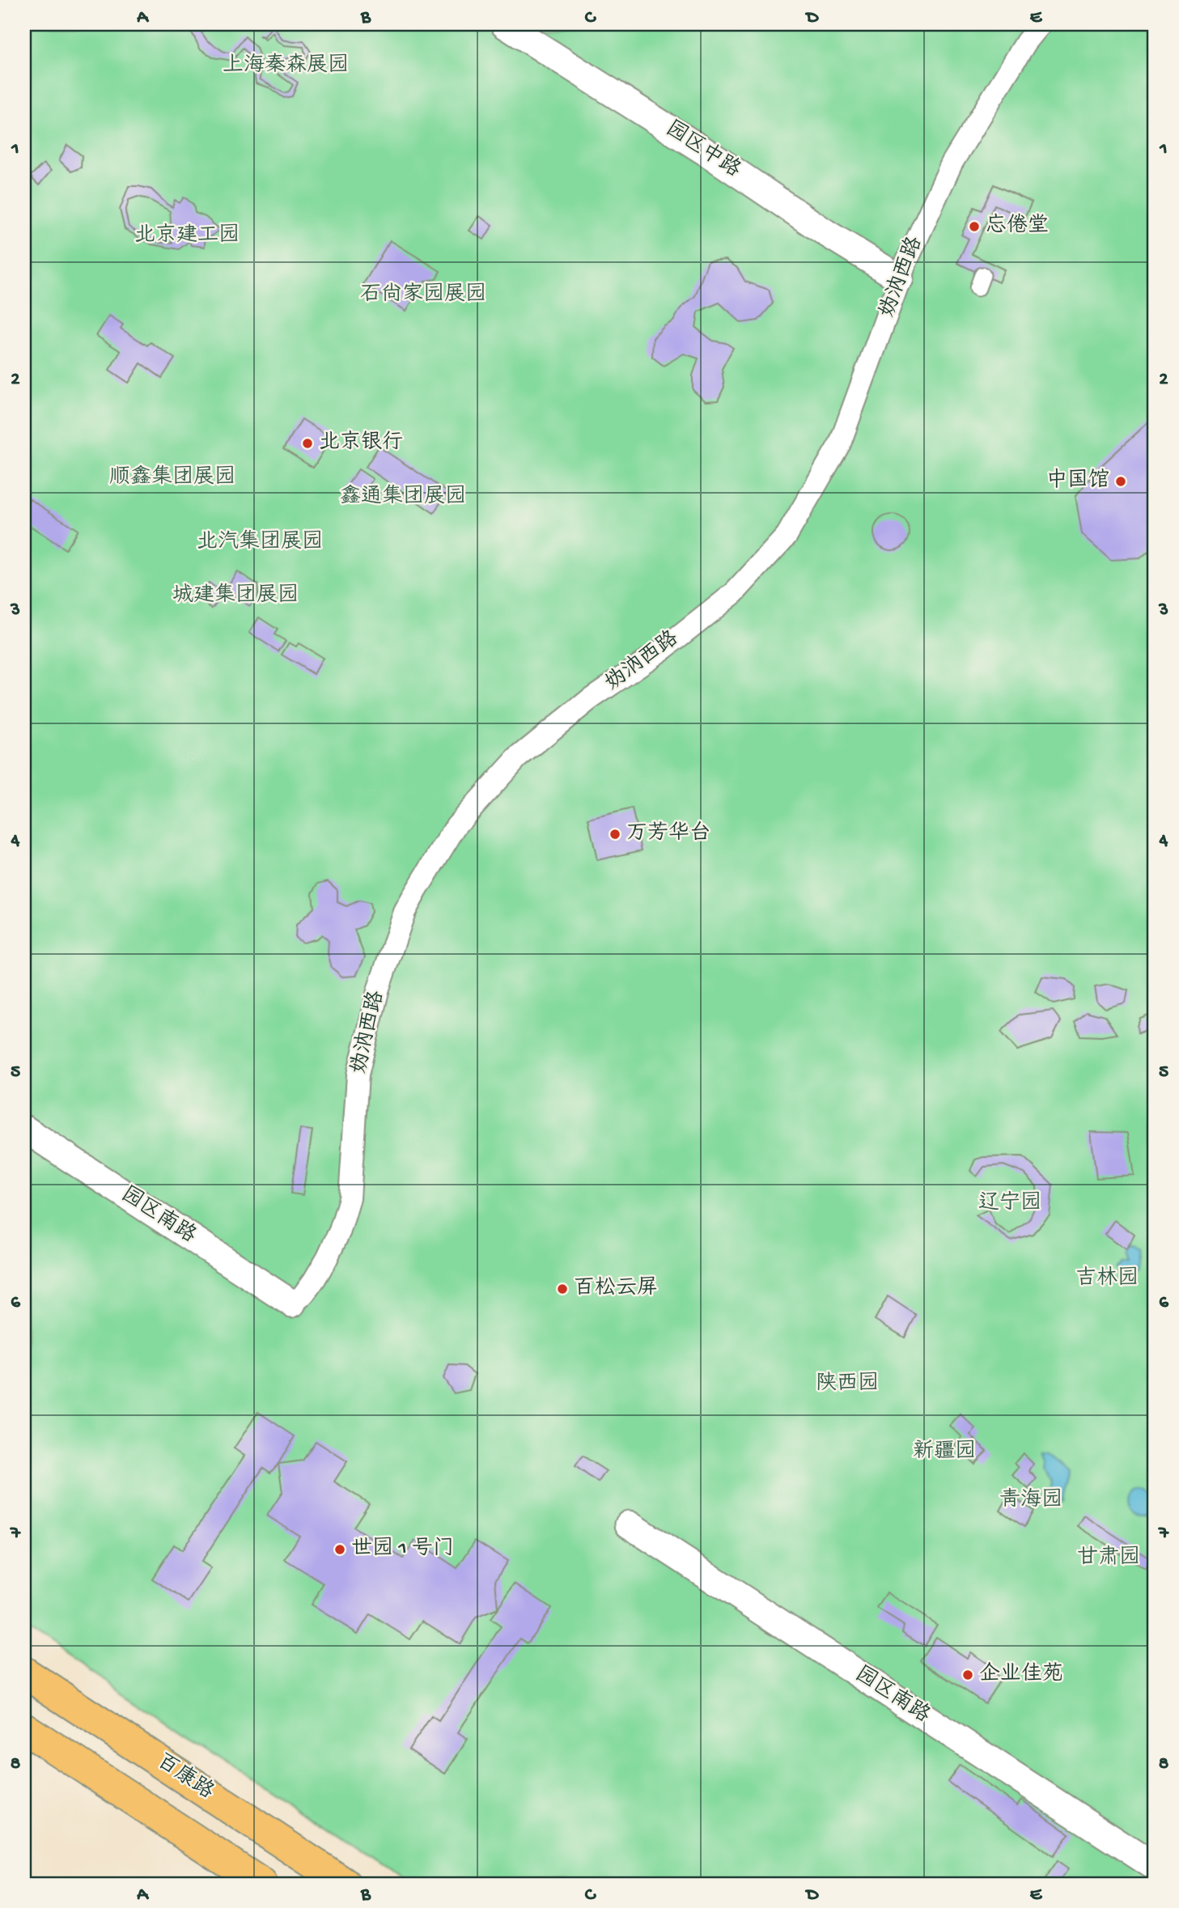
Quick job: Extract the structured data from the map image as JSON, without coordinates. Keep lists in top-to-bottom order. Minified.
{"streets":{"main road":["百康路"],"street":["园区中路","妫汭西路","园区南路"]},"crossings":[["园区中路","妫汭西路"],["妫汭西路","园区南路"]],"parks":["上海秦森展园","北京建工园","石尚家园展园","顺鑫集团展园","鑫通集团展园","北汽集团展园","城建集团展园","辽宁园","吉林园","陕西园","新疆园","青海园","甘肃园"],"places":["忘倦堂","北京银行","中国馆","万芳华台","百松云屏","世园 1 号门","企业佳苑"],"grid":{"columns":["A","B","C","D","E"],"rows":["1","2","3","4","5","6","7","8"]}}
